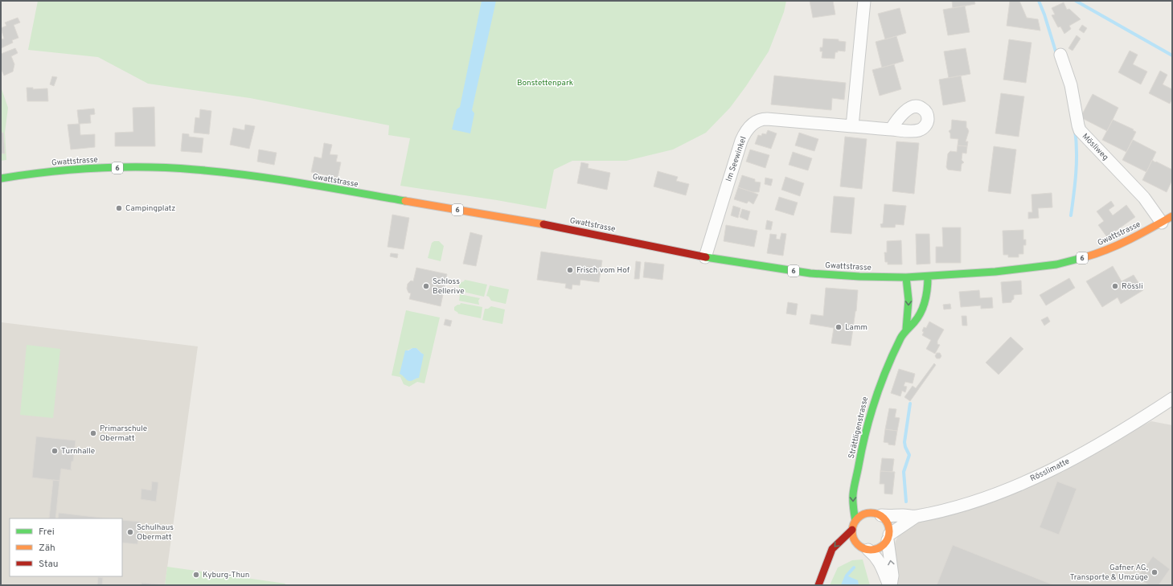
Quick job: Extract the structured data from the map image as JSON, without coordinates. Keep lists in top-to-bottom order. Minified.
{"streets":{"main road":["Gwattstrasse","6","Strättligenstrasse"],"street":["Mösliweg","Im Seewinkel","Rösslimatte"]},"crossings":[["Mösliweg","Gwattstrasse"],["Im Seewinkel","Gwattstrasse"],["Gwattstrasse","Strättligenstrasse"],["Strättligenstrasse","Rösslimatte"]],"parks":["Bonstettenpark"],"places":["Campingplatz","Frisch vom Hof","Schloss Bellerive","Rössli","Lamm","Primarschule Obermatt","Turnhalle","Schulhaus Obermatt","Gafner AG, Transporte & Umzüge","Kyburg-Thun"],"legend":["Frei","Zäh","Stau"]}
